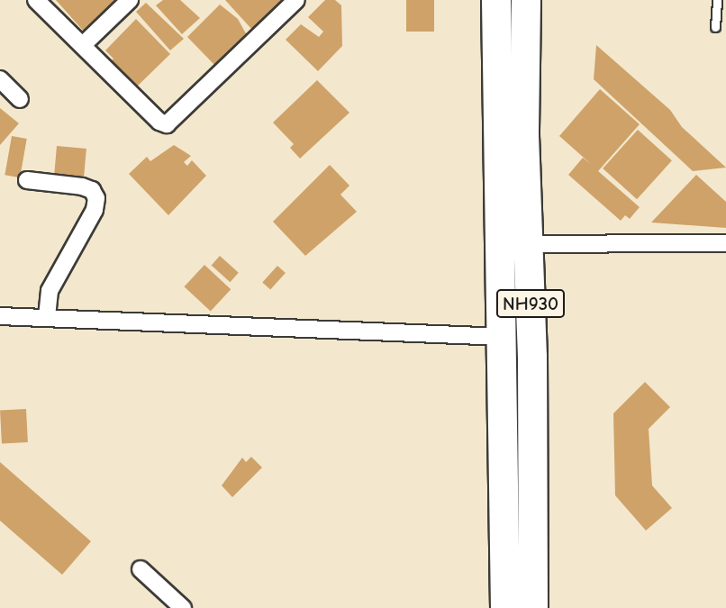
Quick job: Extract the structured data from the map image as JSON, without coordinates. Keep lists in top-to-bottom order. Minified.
{"streets":{"highway":["NH930"]}}
